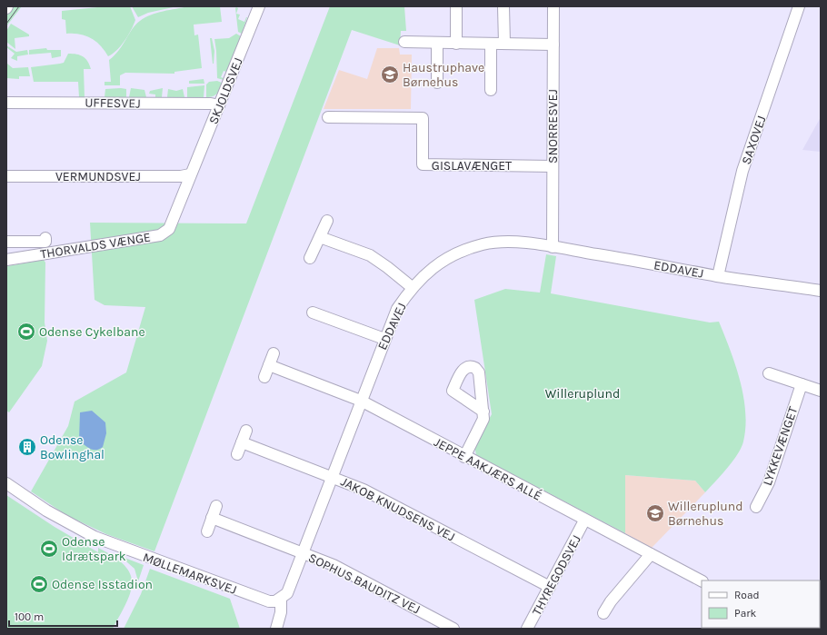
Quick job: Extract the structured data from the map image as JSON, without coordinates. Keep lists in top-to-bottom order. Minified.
{"streets":{"street":["SKJOLDSVEJ","UFFESVEJ","SNORRESVEJ","SAXOVEJ","GISLAVÆNGET","VERMUNDSVEJ","THORVALDS VÆNGE","EDDAVEJ","LYKKEVÆNGET","JEPPE AAKJÆRS ALLÉ","JAKOB KNUDSENS VEJ","MØLLEMARKSVEJ","THYREGODSVEJ","SOPHUS BAUDITZ VEJ"]},"crossings":[["SKJOLDSVEJ","UFFESVEJ"],["SKJOLDSVEJ","VERMUNDSVEJ"],["SKJOLDSVEJ","THORVALDS VÆNGE"],["SNORRESVEJ","GISLAVÆNGET"],["SNORRESVEJ","EDDAVEJ"],["SAXOVEJ","EDDAVEJ"],["VERMUNDSVEJ","THORVALDS VÆNGE"],["EDDAVEJ","JEPPE AAKJÆRS ALLÉ"],["EDDAVEJ","JAKOB KNUDSENS VEJ"],["EDDAVEJ","MØLLEMARKSVEJ"],["EDDAVEJ","SOPHUS BAUDITZ VEJ"],["JEPPE AAKJÆRS ALLÉ","THYREGODSVEJ"],["JAKOB KNUDSENS VEJ","THYREGODSVEJ"]],"parks":["Willeruplund"],"places":{"school or university":["Haustruphave Børnehus","Willeruplund Børnehus"],"sports":["Odense Cykelbane","Odense Idrætspark","Odense Isstadion"],"building":["Odense Bowlinghal"]},"legend":["Road","Park"],"scale_bar":"100 m"}
